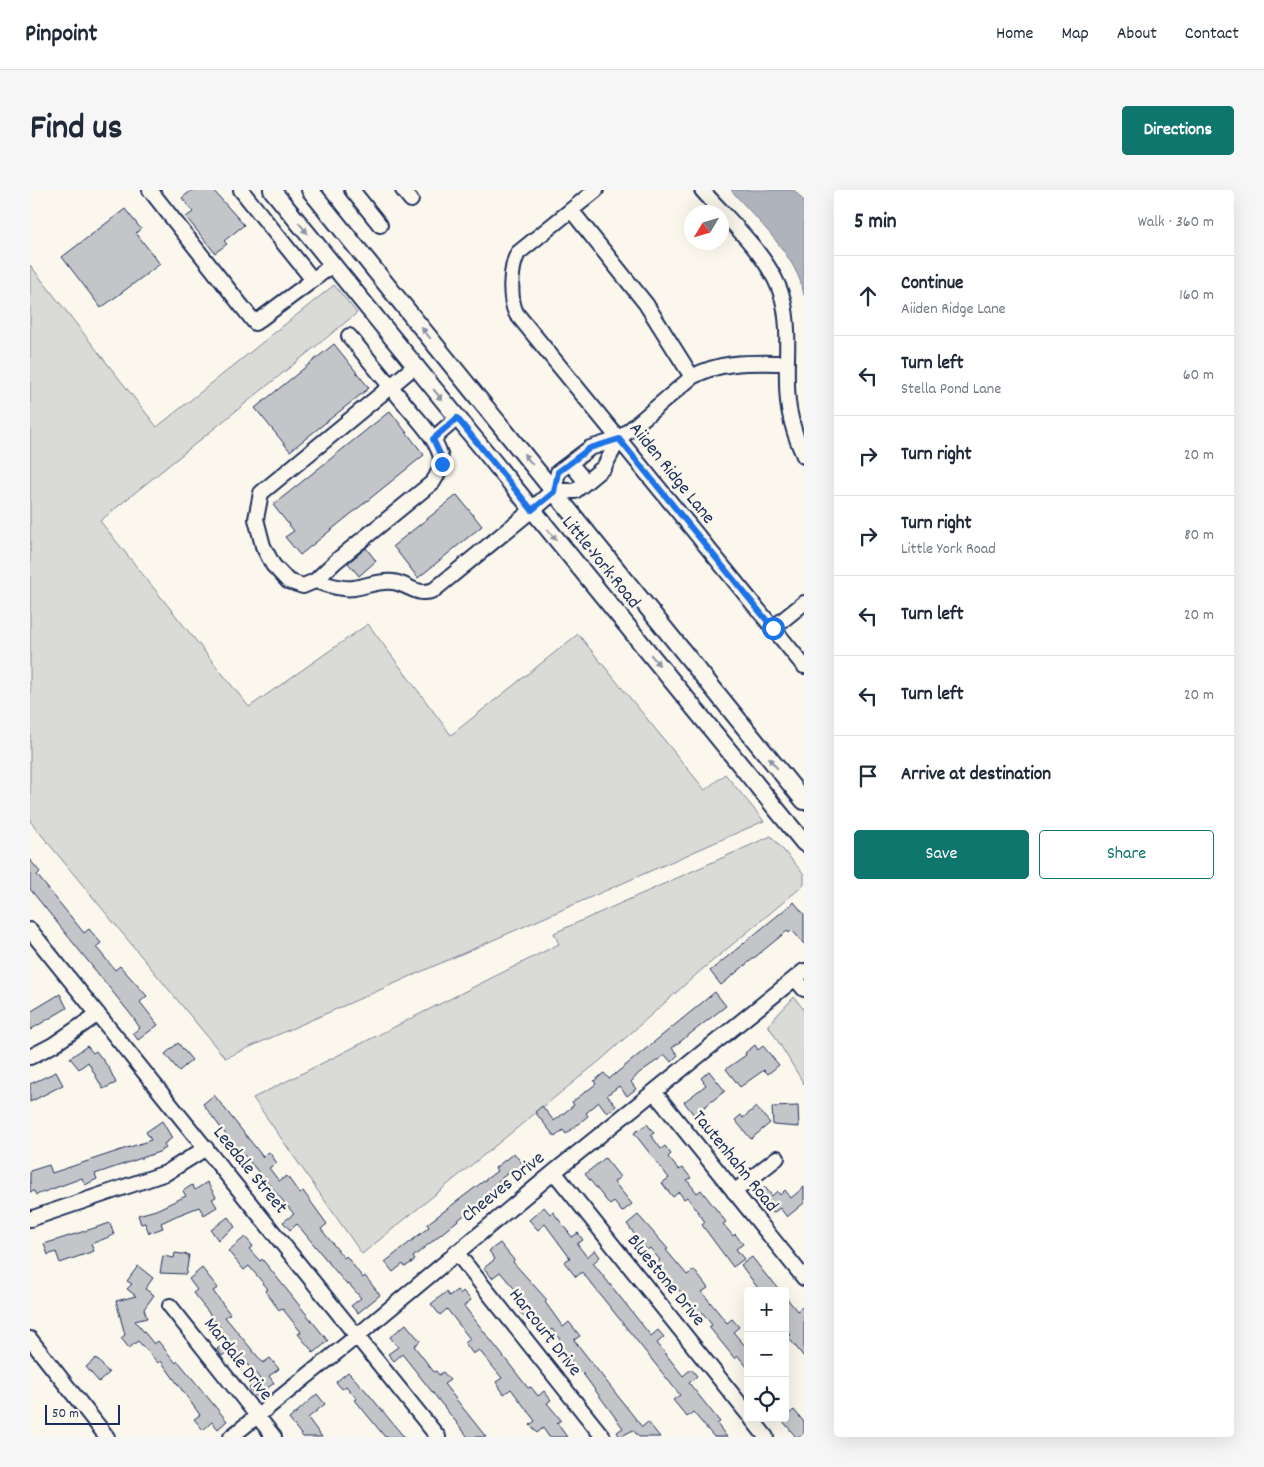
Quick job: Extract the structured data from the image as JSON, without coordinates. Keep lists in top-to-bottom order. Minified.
{"streets":{"main road":["Little York Road"],"street":["Aiiden Ridge Lane","Tautenhahn Road","Leedale Street","Cheeves Drive","Bluestone Drive","Harcourt Drive","Mardale Drive"]},"crossings":[["Tautenhahn Road","Cheeves Drive"],["Leedale Street","Cheeves Drive"],["Cheeves Drive","Bluestone Drive"],["Cheeves Drive","Harcourt Drive"],["Cheeves Drive","Mardale Drive"]],"scale_bar":"50 m","north":"bottom left","page":{"header":"Pinpoint","nav":["Home","Map","About","Contact"],"title":"Find us","buttons":["Directions",["Save","Share"]],"heading":["5 min","Walk · 360 m"],"list":[["Continue","Aiiden Ridge Lane","160 m"],["Turn left","Stella Pond Lane","60 m"],["Turn right","20 m"],["Turn right","Little York Road","80 m"],["Turn left","20 m"],["Turn left","20 m"],"Arrive at destination"],"map_buttons":["+","−"],"scale":"50 m"}}
